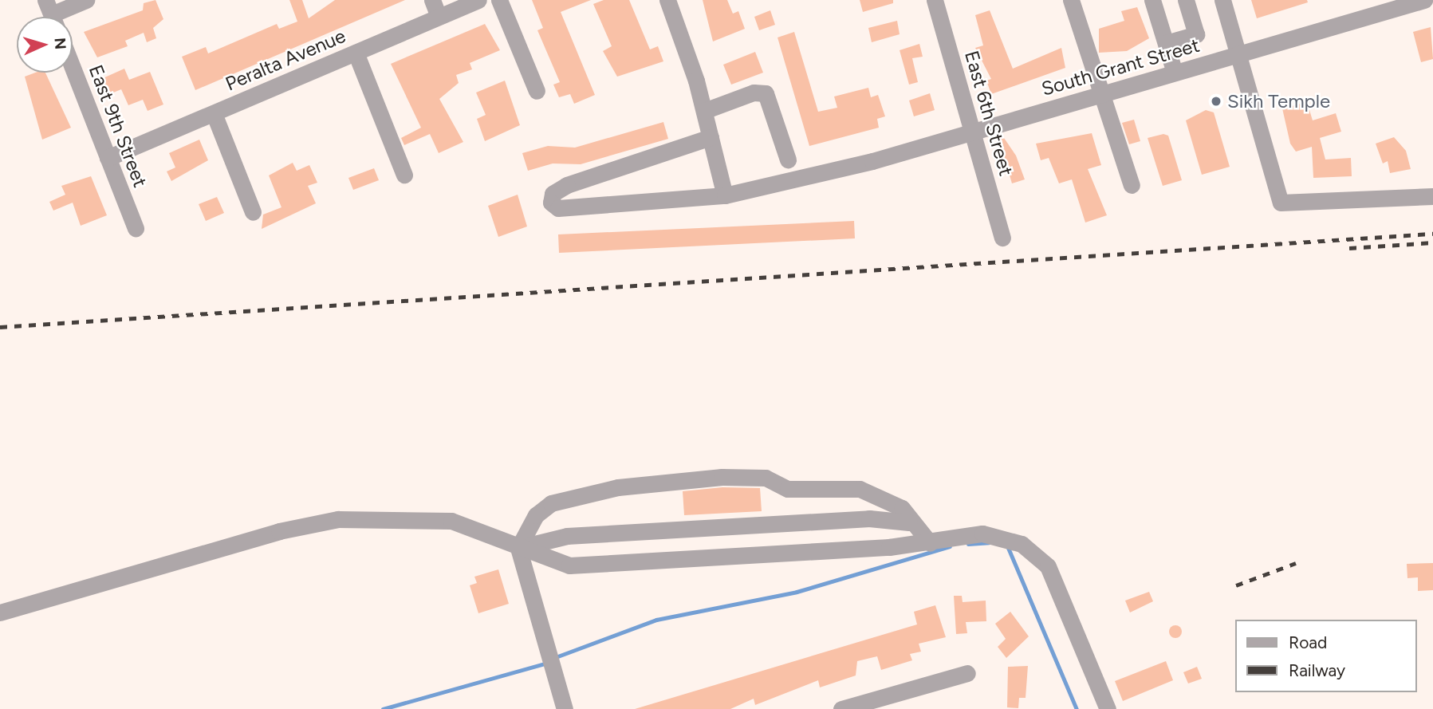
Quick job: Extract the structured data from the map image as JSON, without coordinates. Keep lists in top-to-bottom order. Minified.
{"streets":{"street":["Peralta Avenue","South Grant Street","East 6th Street","East 9th Street"]},"crossings":[["Peralta Avenue","East 9th Street"],["South Grant Street","East 6th Street"]],"places":["Sikh Temple"],"legend":["Road","Railway"],"north":"right"}
